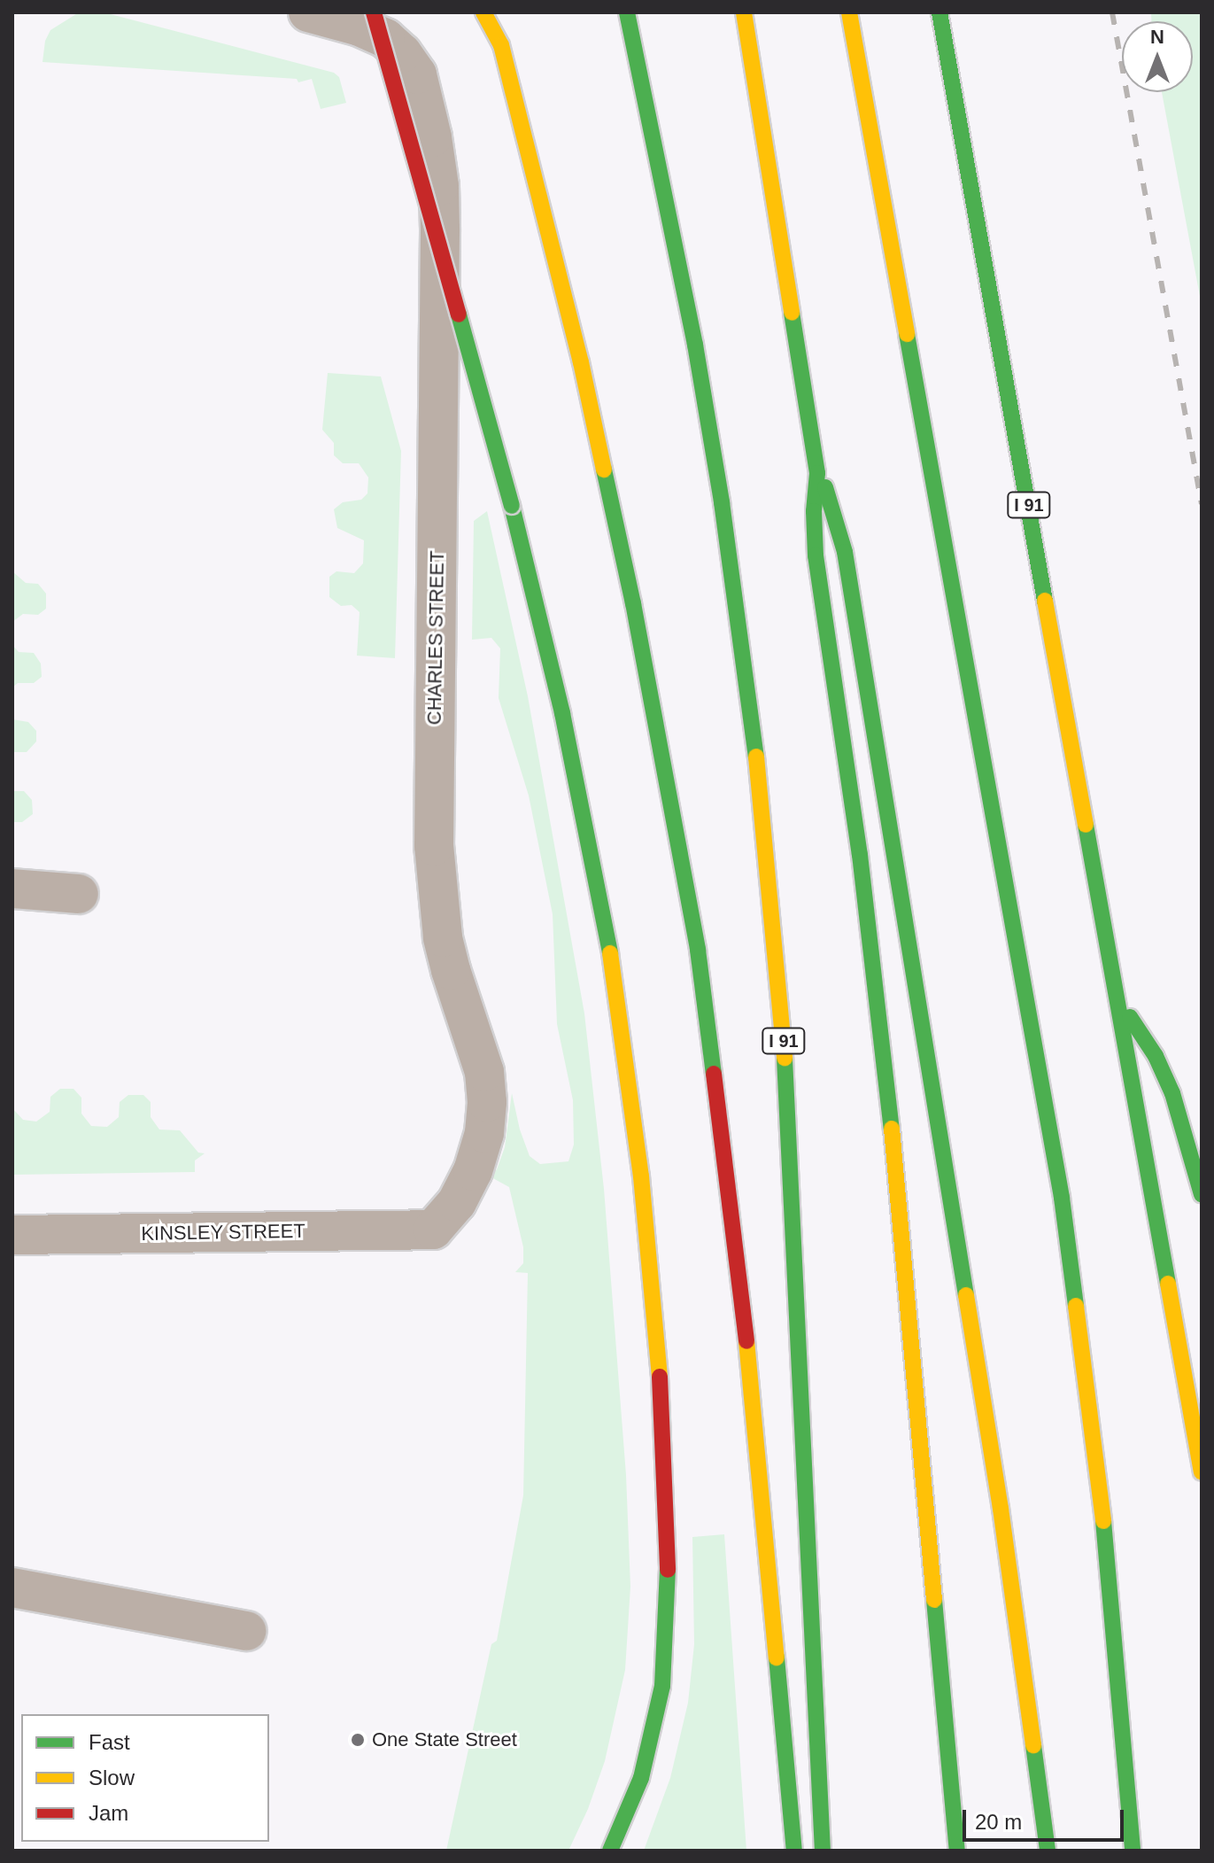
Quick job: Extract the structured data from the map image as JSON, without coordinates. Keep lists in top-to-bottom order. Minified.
{"streets":{"highway":["I 91"],"street":["CHARLES STREET","KINSLEY STREET"]},"crossings":[["CHARLES STREET","KINSLEY STREET"]],"places":["One State Street"],"legend":["Fast","Slow","Jam"],"scale_bar":"20 m","north":"top"}
